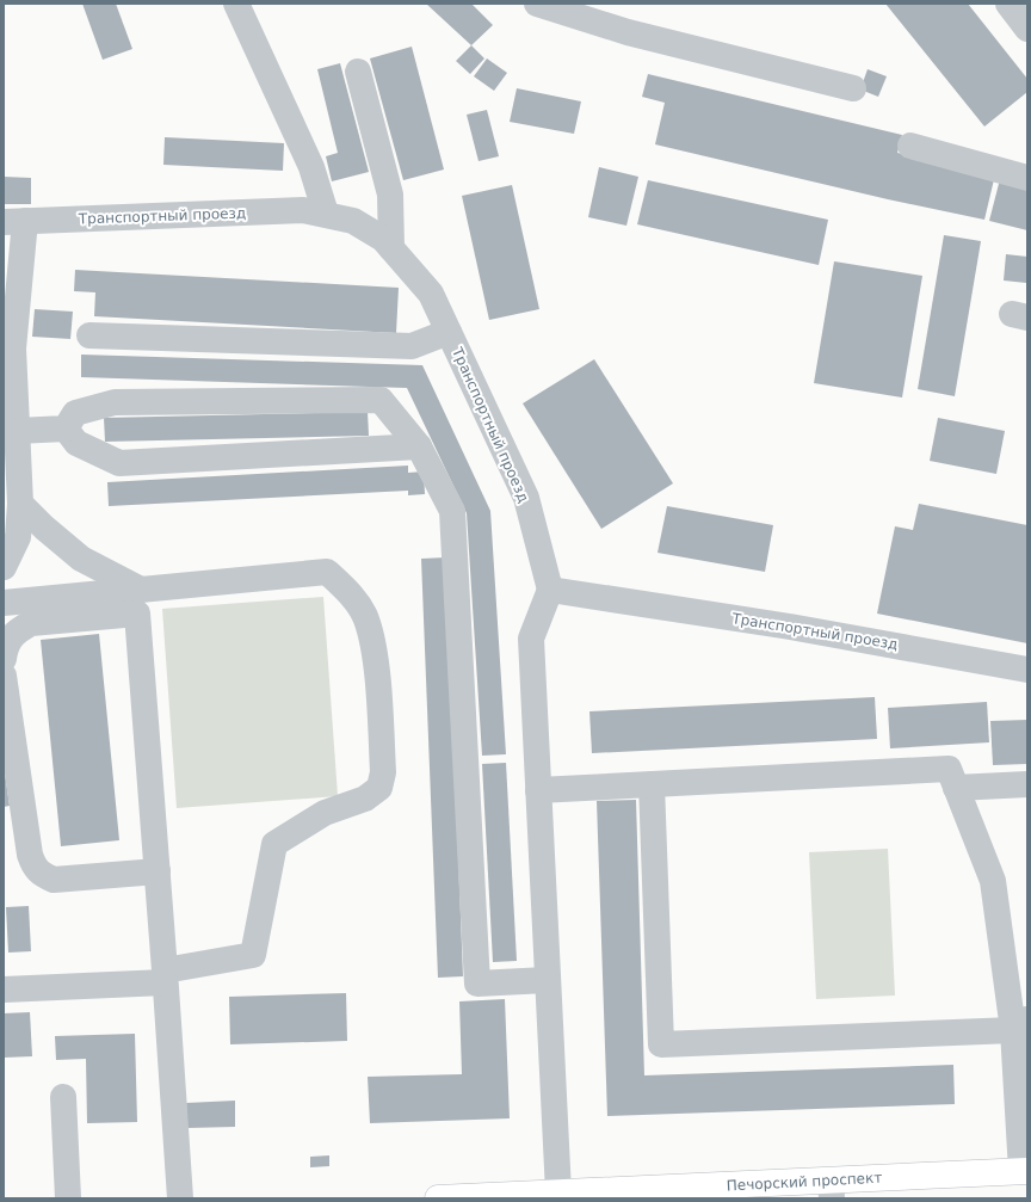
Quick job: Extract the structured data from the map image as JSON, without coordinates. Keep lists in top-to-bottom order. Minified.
{"streets":{"main road":["Печорский проспект"],"street":["Транспортный проезд"]}}
